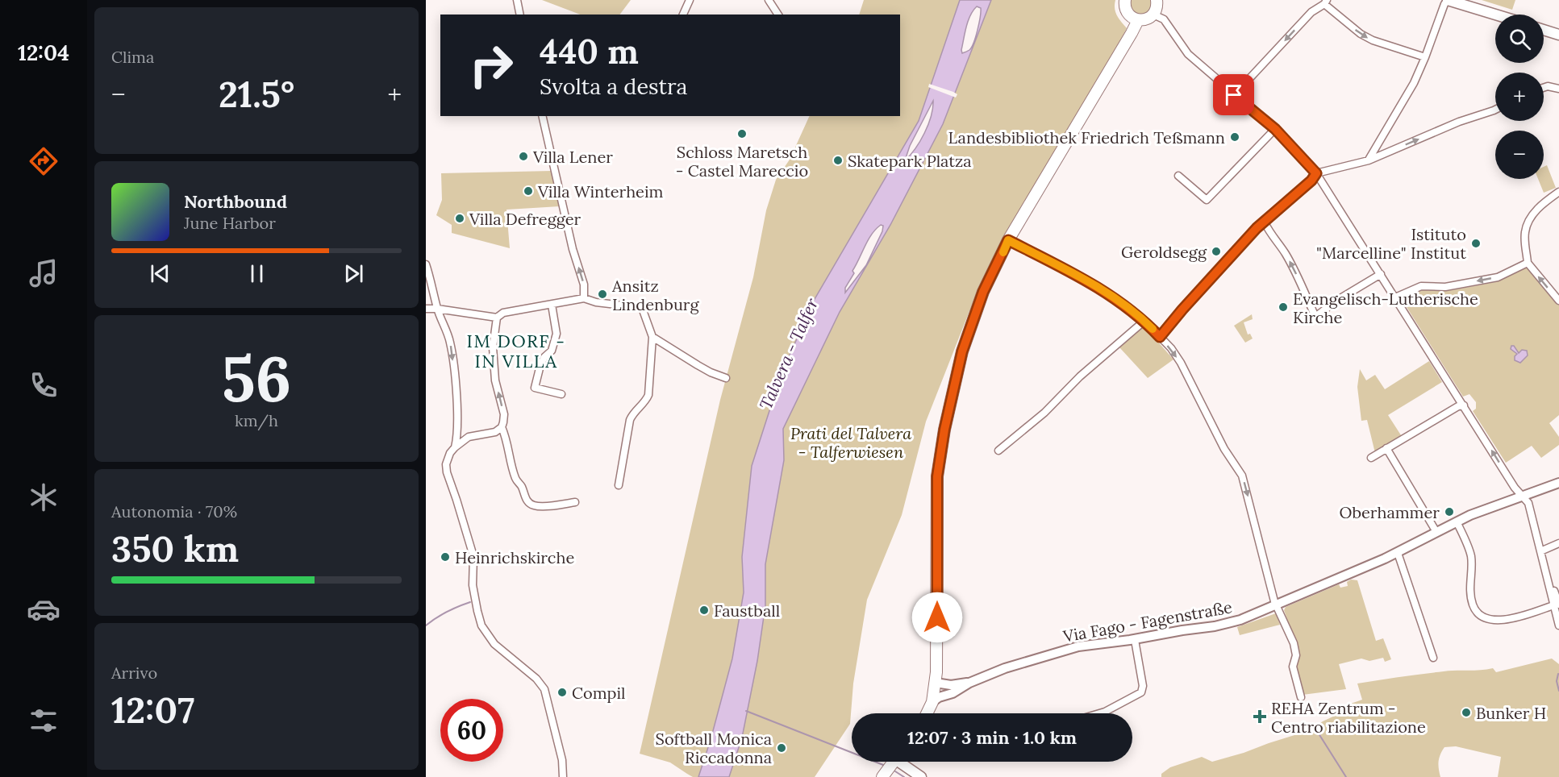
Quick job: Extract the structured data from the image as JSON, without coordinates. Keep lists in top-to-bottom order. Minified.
{"streets":{"street":["Via Fago - Fagenstraße"]},"districts":["IM DORF - IN VILLA"],"water":["Talvera - Talfer"],"parks":["Prati del Talvera - Talferwiesen"],"places":{"other":["Schloss Maretsch - Castel Mareccio","Landesbibliothek Friedrich Teßmann","Villa Lener","Skatepark Platza","Villa Winterheim","Villa Defregger","Istituto \"Marcelline\" Institut","Geroldsegg","Ansitz Lindenburg","Evangelisch-Lutherische Kirche","Oberhammer","Heinrichskirche","Faustball","Compil","Bunker H","Softball Monica Riccadonna"],"health":["REHA Zentrum - Centro riabilitazione"]},"page":{"tabs":"12:04","tile":["Clima",["56","km/h"],["Autonomia · 70%","350 km"],["Arrivo","12:07"]],"map_buttons":["+","−"],"turn":["440 m","Svolta a destra"],"heat":["−","21.5°","+"],"song":["Northbound","June Harbor"],"limit":"60","trip":"12:07 · 3 min · 1.0 km"}}
